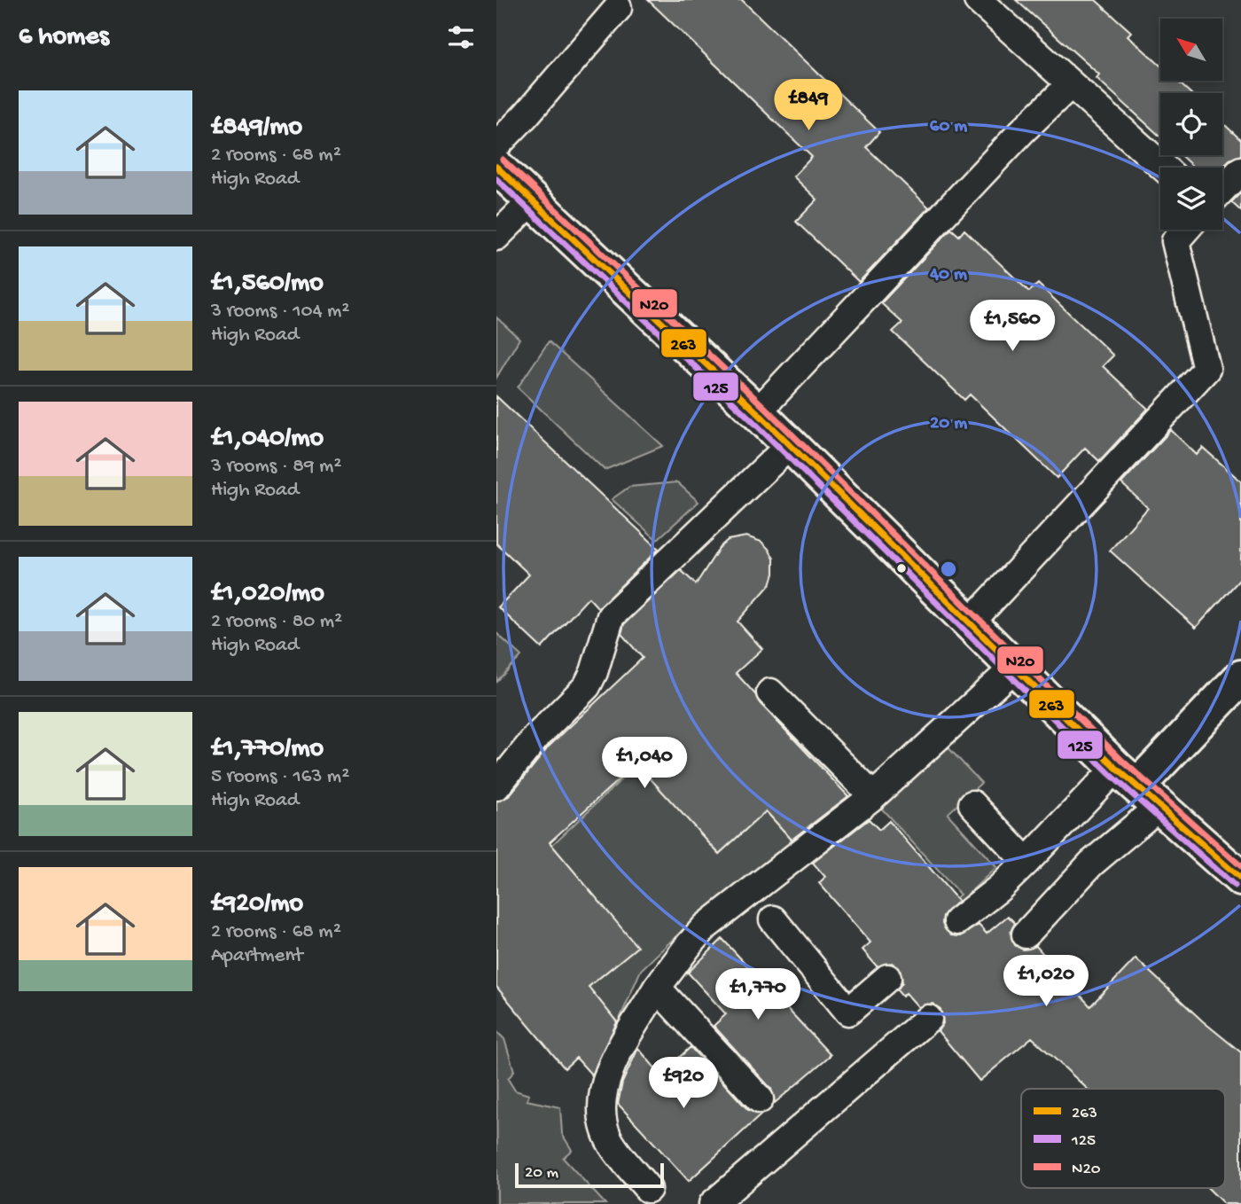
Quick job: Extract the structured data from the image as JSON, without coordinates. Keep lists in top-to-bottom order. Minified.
{"lines":["transit line N20","transit line 263","transit line 125"],"legend":["263","125","N20"],"scale_bar":"20 m","north":"top left","page":{"heading":"6 homes","list":[{"name":"£849/mo","note":"2 rooms · 68 m² · High Road"},{"name":"£1,560/mo","note":"3 rooms · 104 m² · High Road"},{"name":"£1,040/mo","note":"3 rooms · 89 m² · High Road"},{"name":"£1,020/mo","note":"2 rooms · 80 m² · High Road"},{"name":"£1,770/mo","note":"5 rooms · 163 m² · High Road"},{"name":"£920/mo","note":"2 rooms · 68 m² · Apartment"}],"price":["£849","£1,560","£1,040","£1,020","£1,770","£920"],"scale":"20 m"},"rings":["60 m","40 m","20 m"]}
